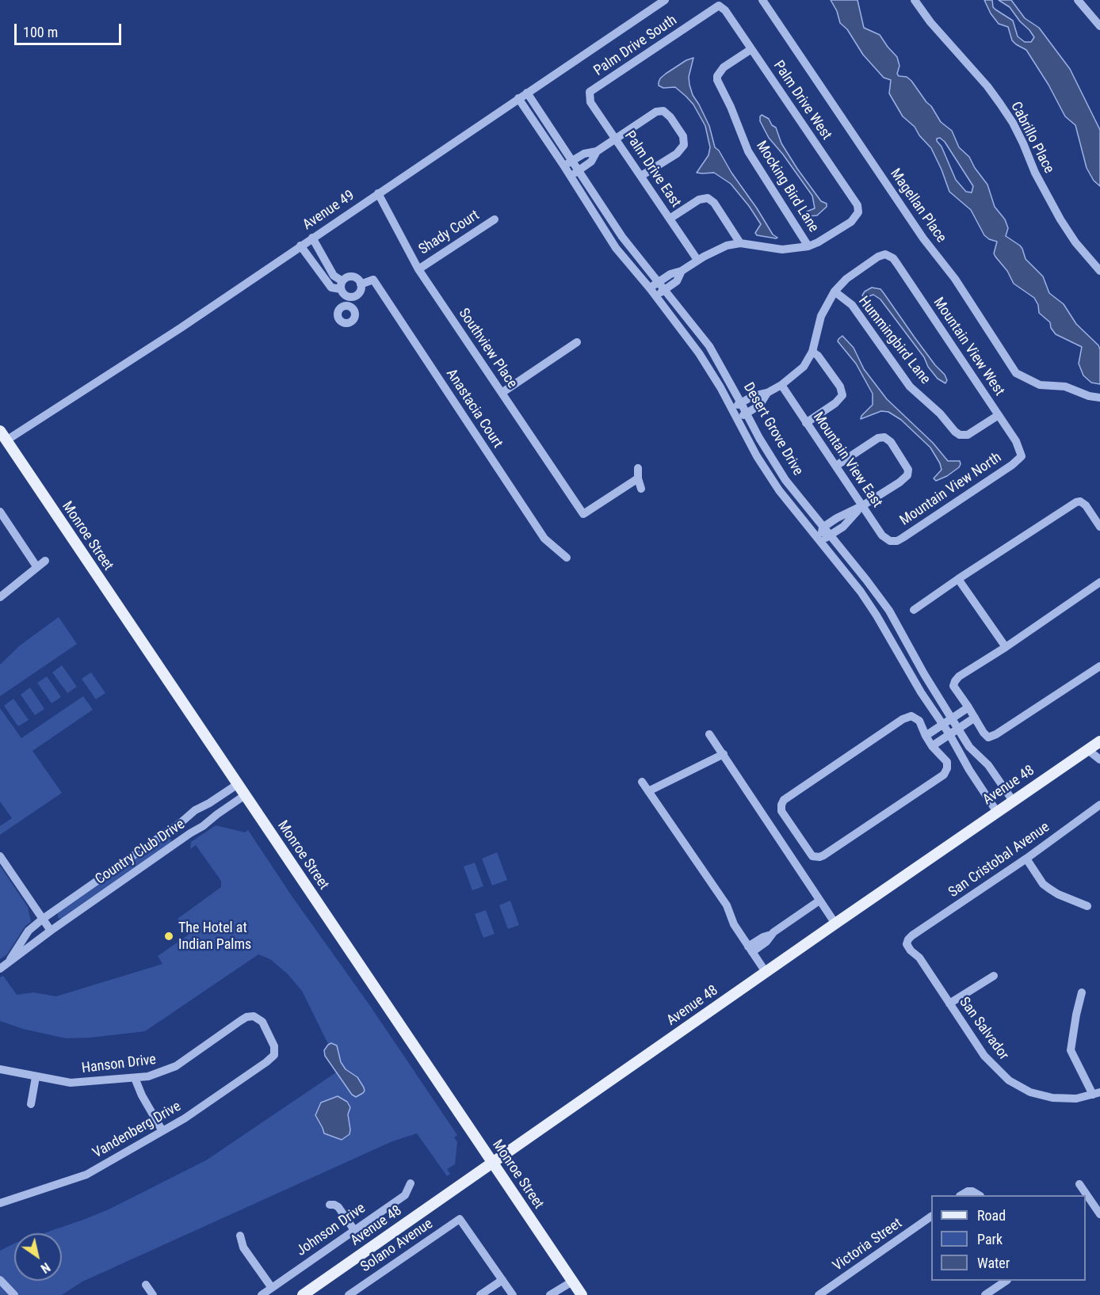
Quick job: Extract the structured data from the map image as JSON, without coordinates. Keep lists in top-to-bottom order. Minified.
{"streets":{"main road":["Monroe Street","Avenue 48"],"street":["Palm Drive South","Palm Drive West","Cabrillo Place","Palm Drive East","Mocking Bird Lane","Magellan Place","Avenue 49","Shady Court","Hummingbird Lane","Mountain View West","Southview Place","Anastacia Court","Desert Grove Drive","Mountain View East","Mountain View North","Country Club Drive","San Cristobal Avenue","San Salvador","Hanson Drive","Vandenberg Drive","Johnson Drive","Victoria Street","Solano Avenue"]},"crossings":[["Palm Drive South","Palm Drive West"],["Palm Drive South","Palm Drive East"],["Palm Drive West","Mocking Bird Lane"],["Avenue 49","Southview Place"],["Avenue 49","Desert Grove Drive"],["Avenue 49","Monroe Street"],["Shady Court","Southview Place"],["Hummingbird Lane","Mountain View West"],["Mountain View West","Mountain View North"],["Desert Grove Drive","Avenue 48"],["Mountain View East","Mountain View North"],["Monroe Street","Avenue 48"],["Monroe Street","Country Club Drive"],["San Cristobal Avenue","San Salvador"],["Hanson Drive","Vandenberg Drive"]],"places":["The Hotel at Indian Palms"],"legend":["Road","Park","Water"],"scale_bar":"100 m","north":"bottom right"}
